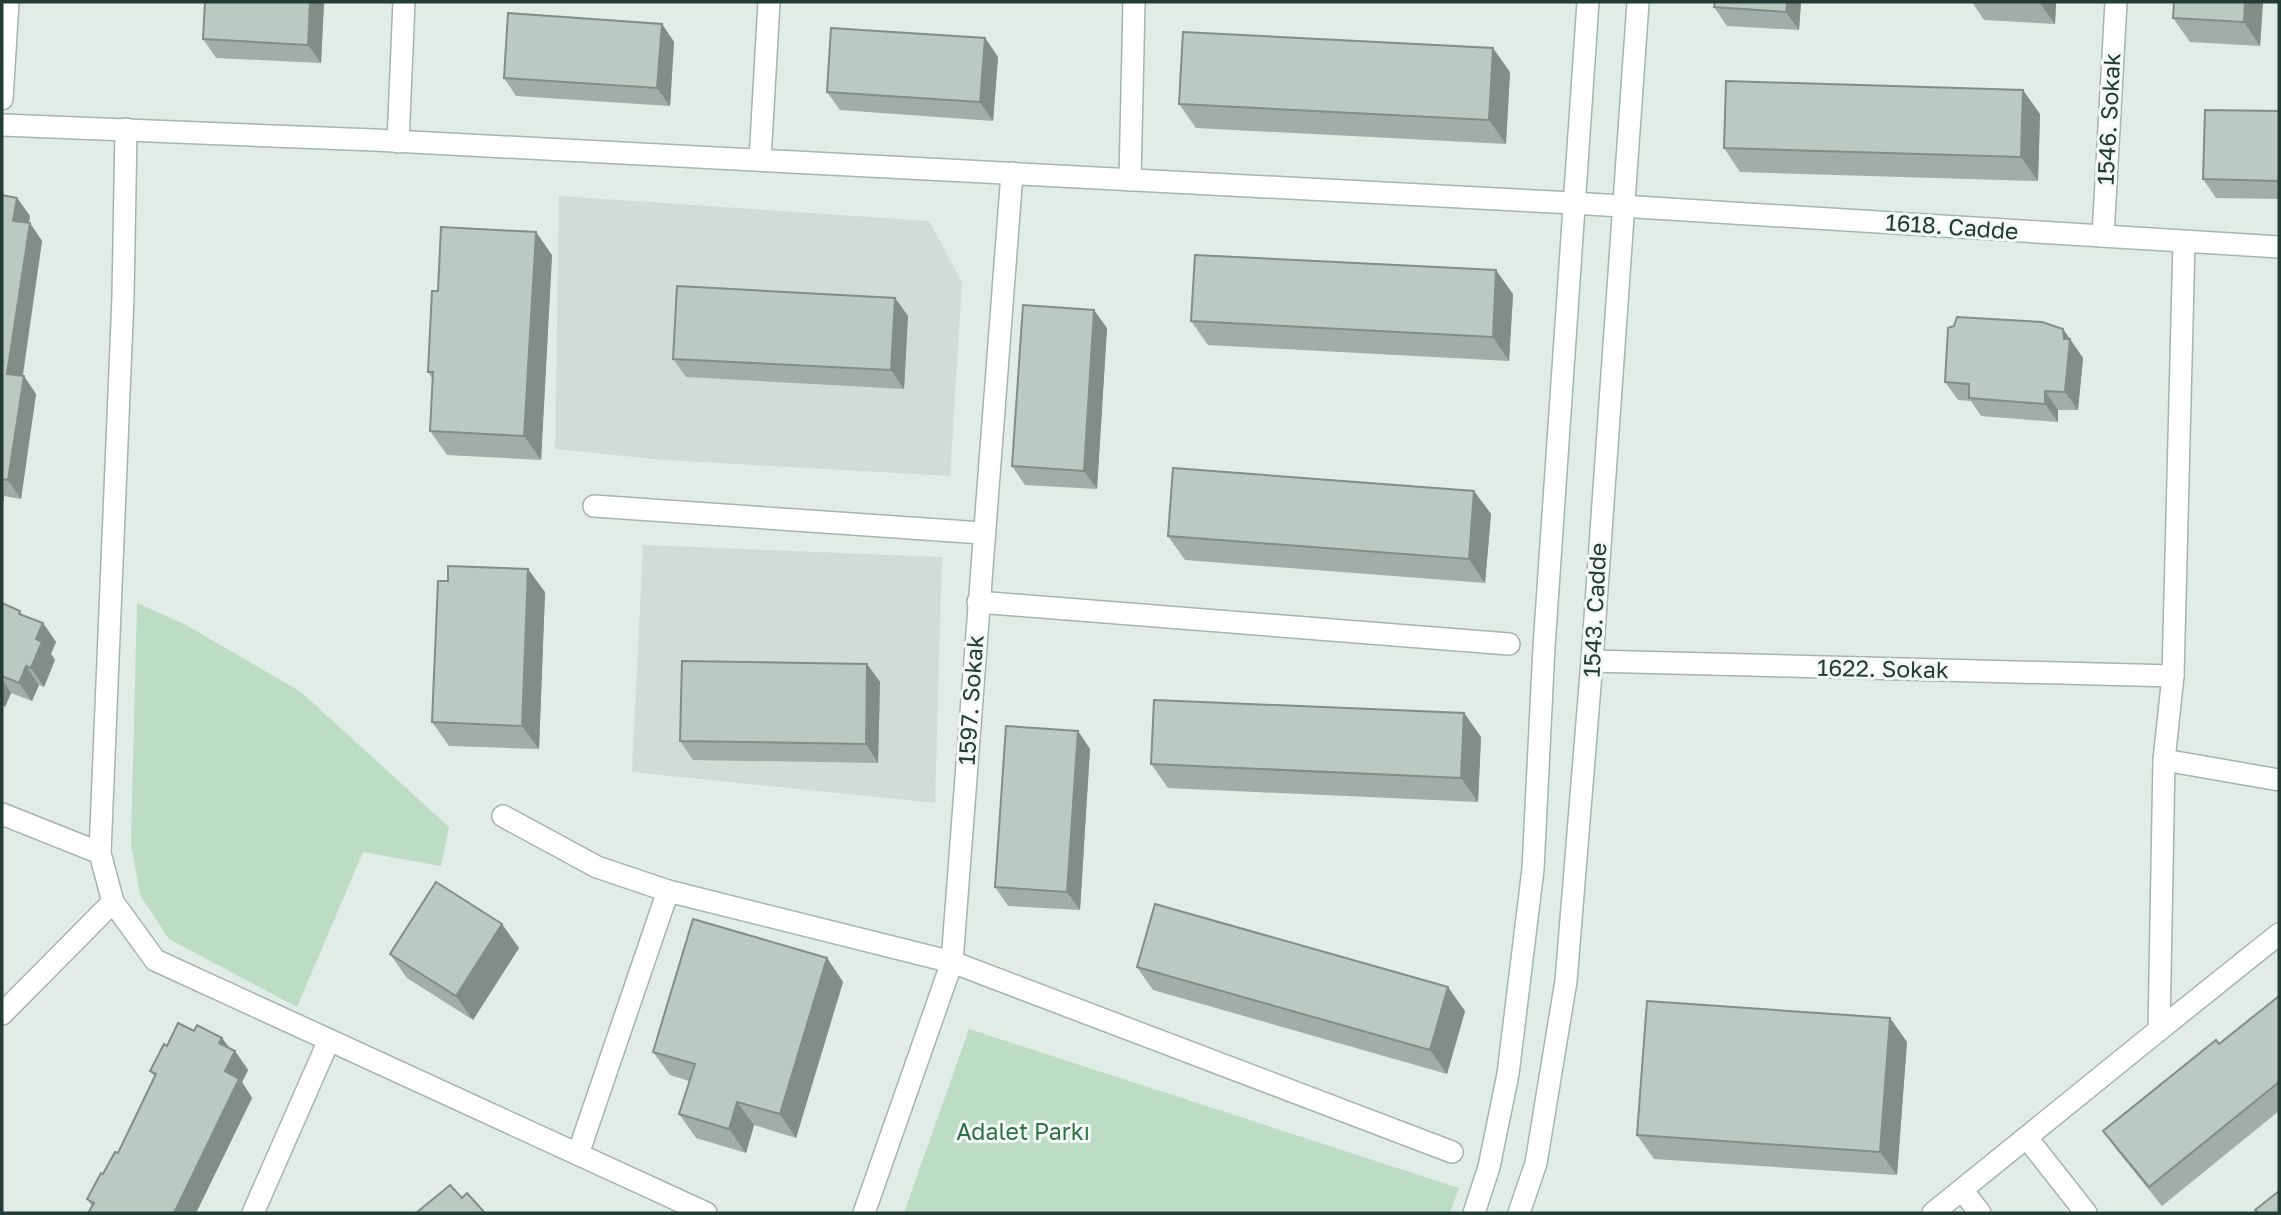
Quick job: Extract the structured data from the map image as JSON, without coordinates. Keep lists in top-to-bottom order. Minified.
{"streets":{"street":["1546. Sokak","1618. Cadde","1543. Cadde","1622. Sokak","1597. Sokak"]},"crossings":[["1546. Sokak","1618. Cadde"],["1618. Cadde","1543. Cadde"],["1618. Cadde","1597. Sokak"],["1543. Cadde","1622. Sokak"]],"parks":["Adalet Parkı"]}
